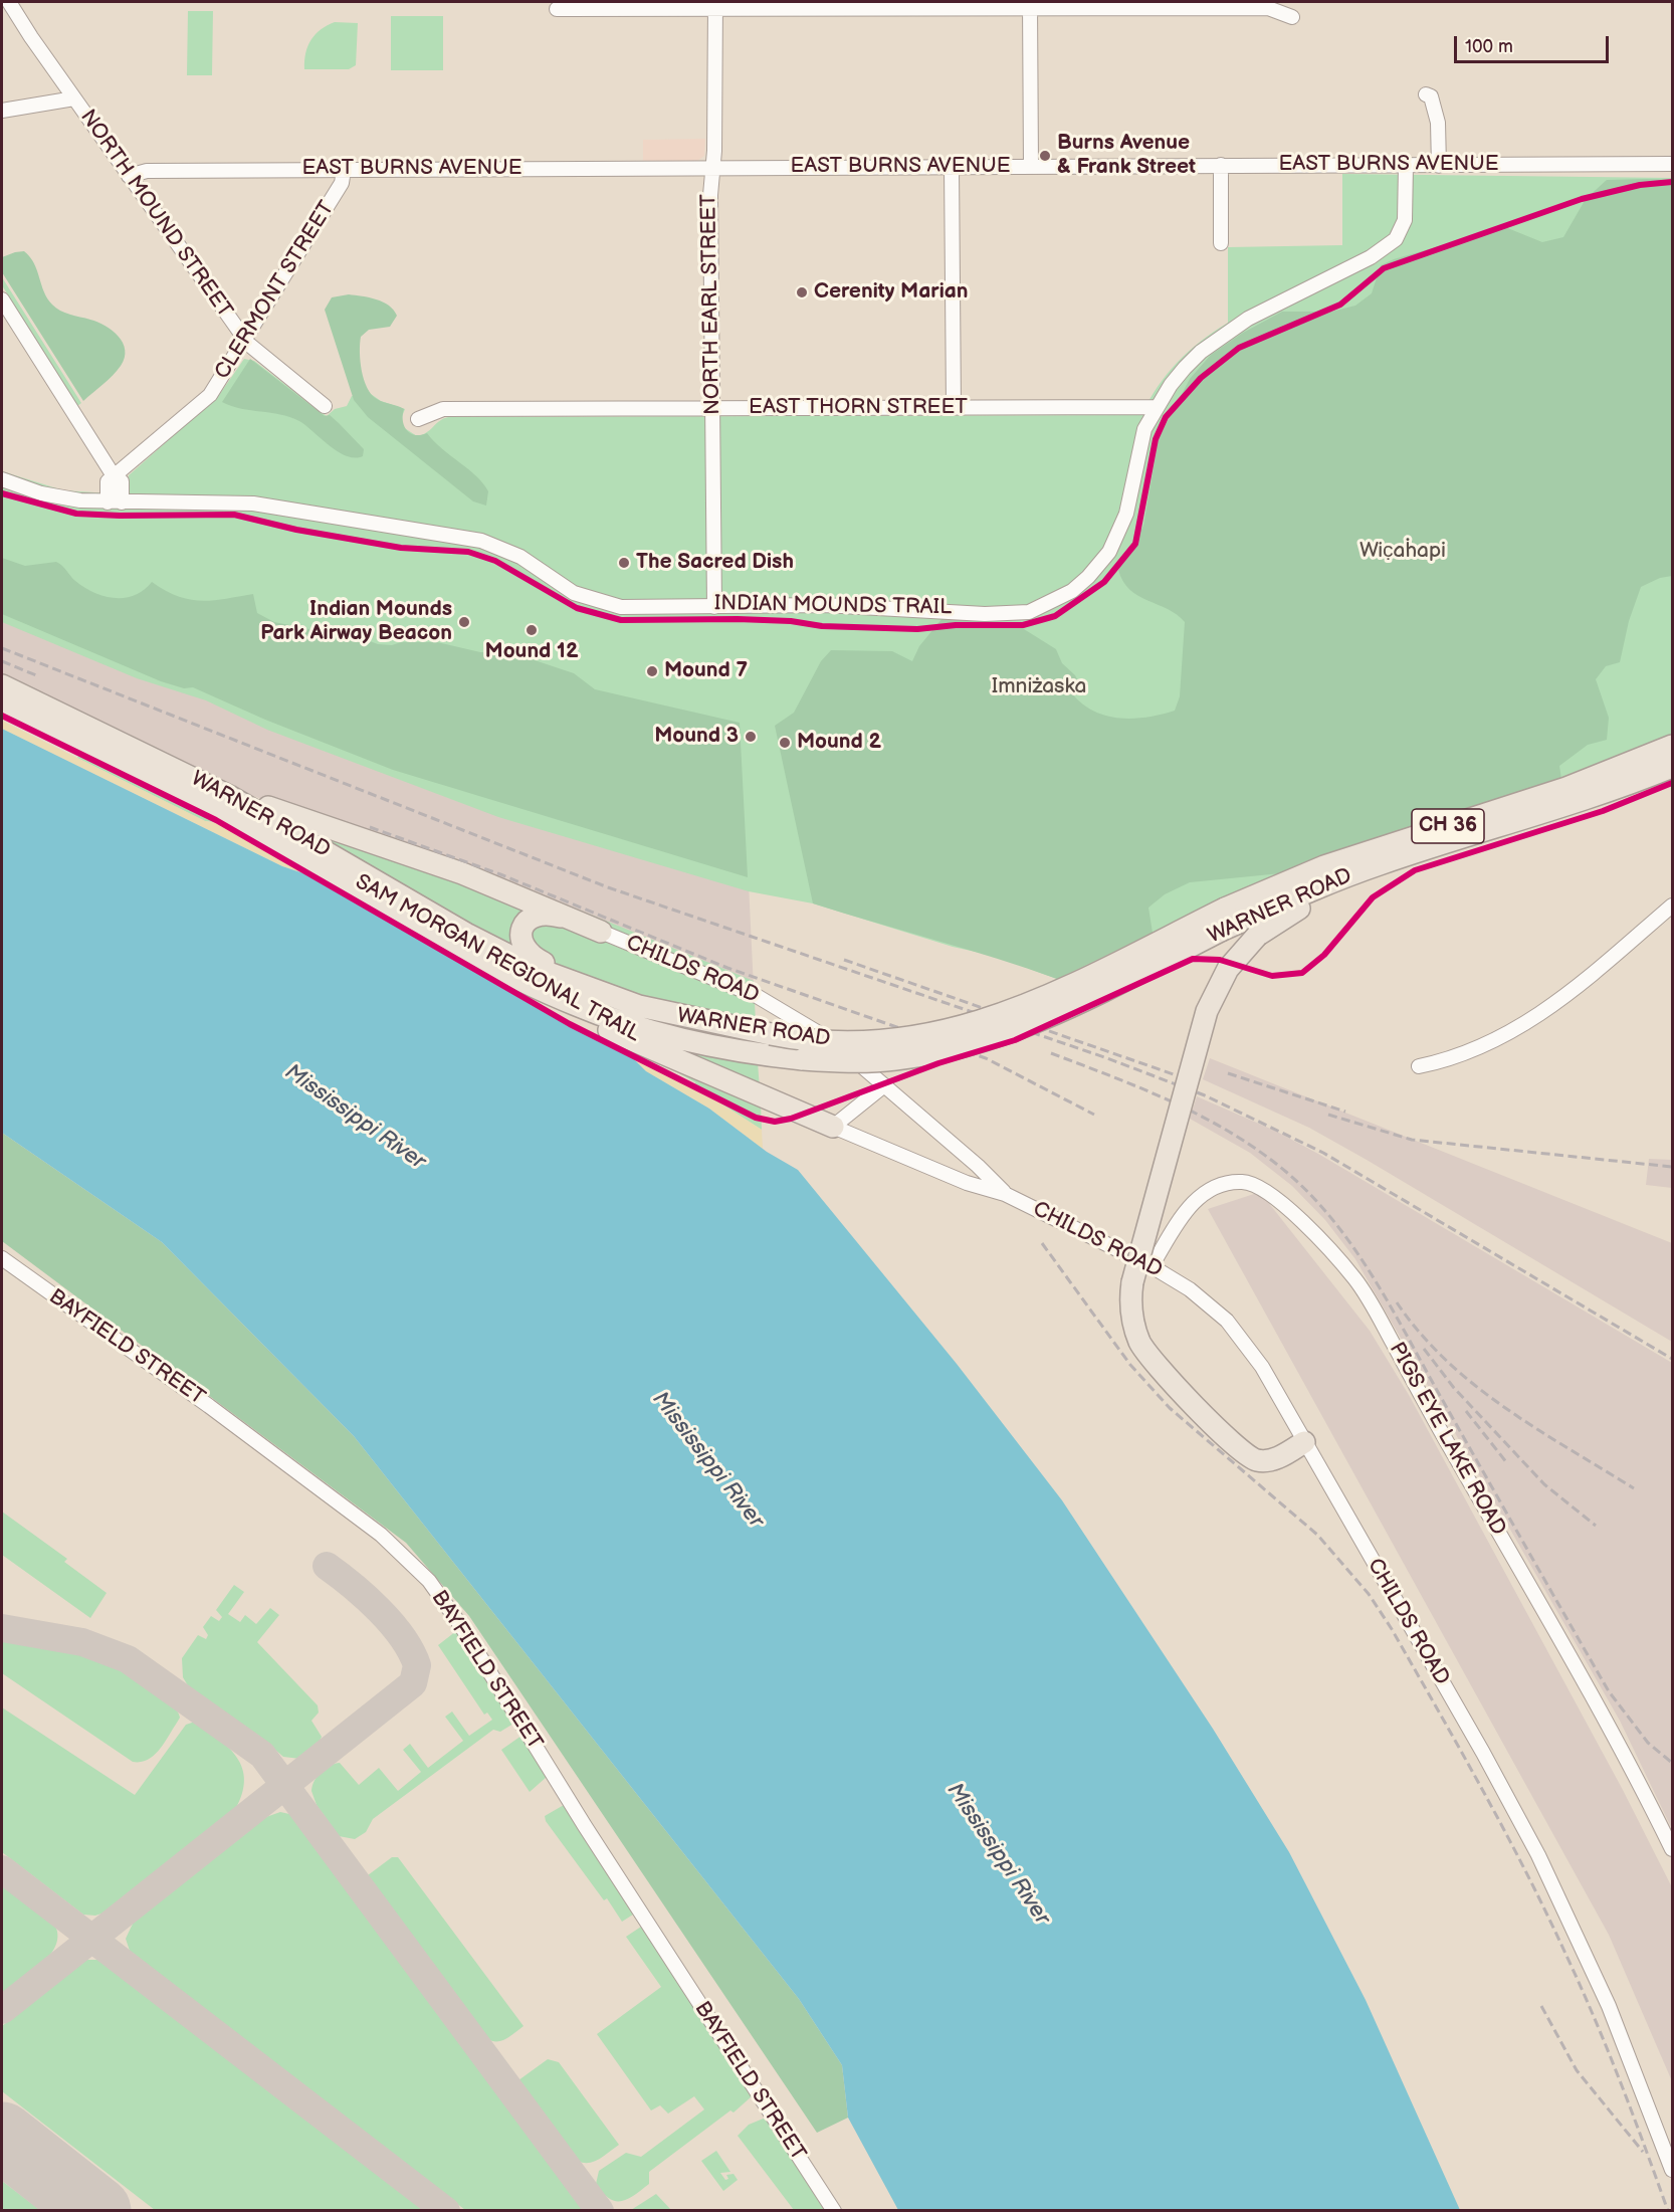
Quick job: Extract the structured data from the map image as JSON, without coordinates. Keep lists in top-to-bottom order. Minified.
{"streets":{"highway":["WARNER ROAD","CH 36"],"street":["EAST BURNS AVENUE","NORTH MOUND STREET","CLERMONT STREET","NORTH EARL STREET","EAST THORN STREET","CHILDS ROAD","BAYFIELD STREET","PIGS EYE LAKE ROAD"],"cycle path":["INDIAN MOUNDS TRAIL","SAM MORGAN REGIONAL TRAIL"]},"crossings":[["EAST BURNS AVENUE","NORTH MOUND STREET"],["EAST BURNS AVENUE","CLERMONT STREET"],["EAST BURNS AVENUE","NORTH EARL STREET"],["NORTH MOUND STREET","CLERMONT STREET"],["NORTH EARL STREET","EAST THORN STREET"],["CHILDS ROAD","PIGS EYE LAKE ROAD"]],"water":["Mississippi River"],"parks":["Wic̣aḣapi","Imniżaska"],"places":["Burns Avenue & Frank Street","Cerenity Marian","The Sacred Dish","Indian Mounds Park Airway Beacon","Mound 12","Mound 7","Mound 3","Mound 2"],"scale_bar":"100 m"}
